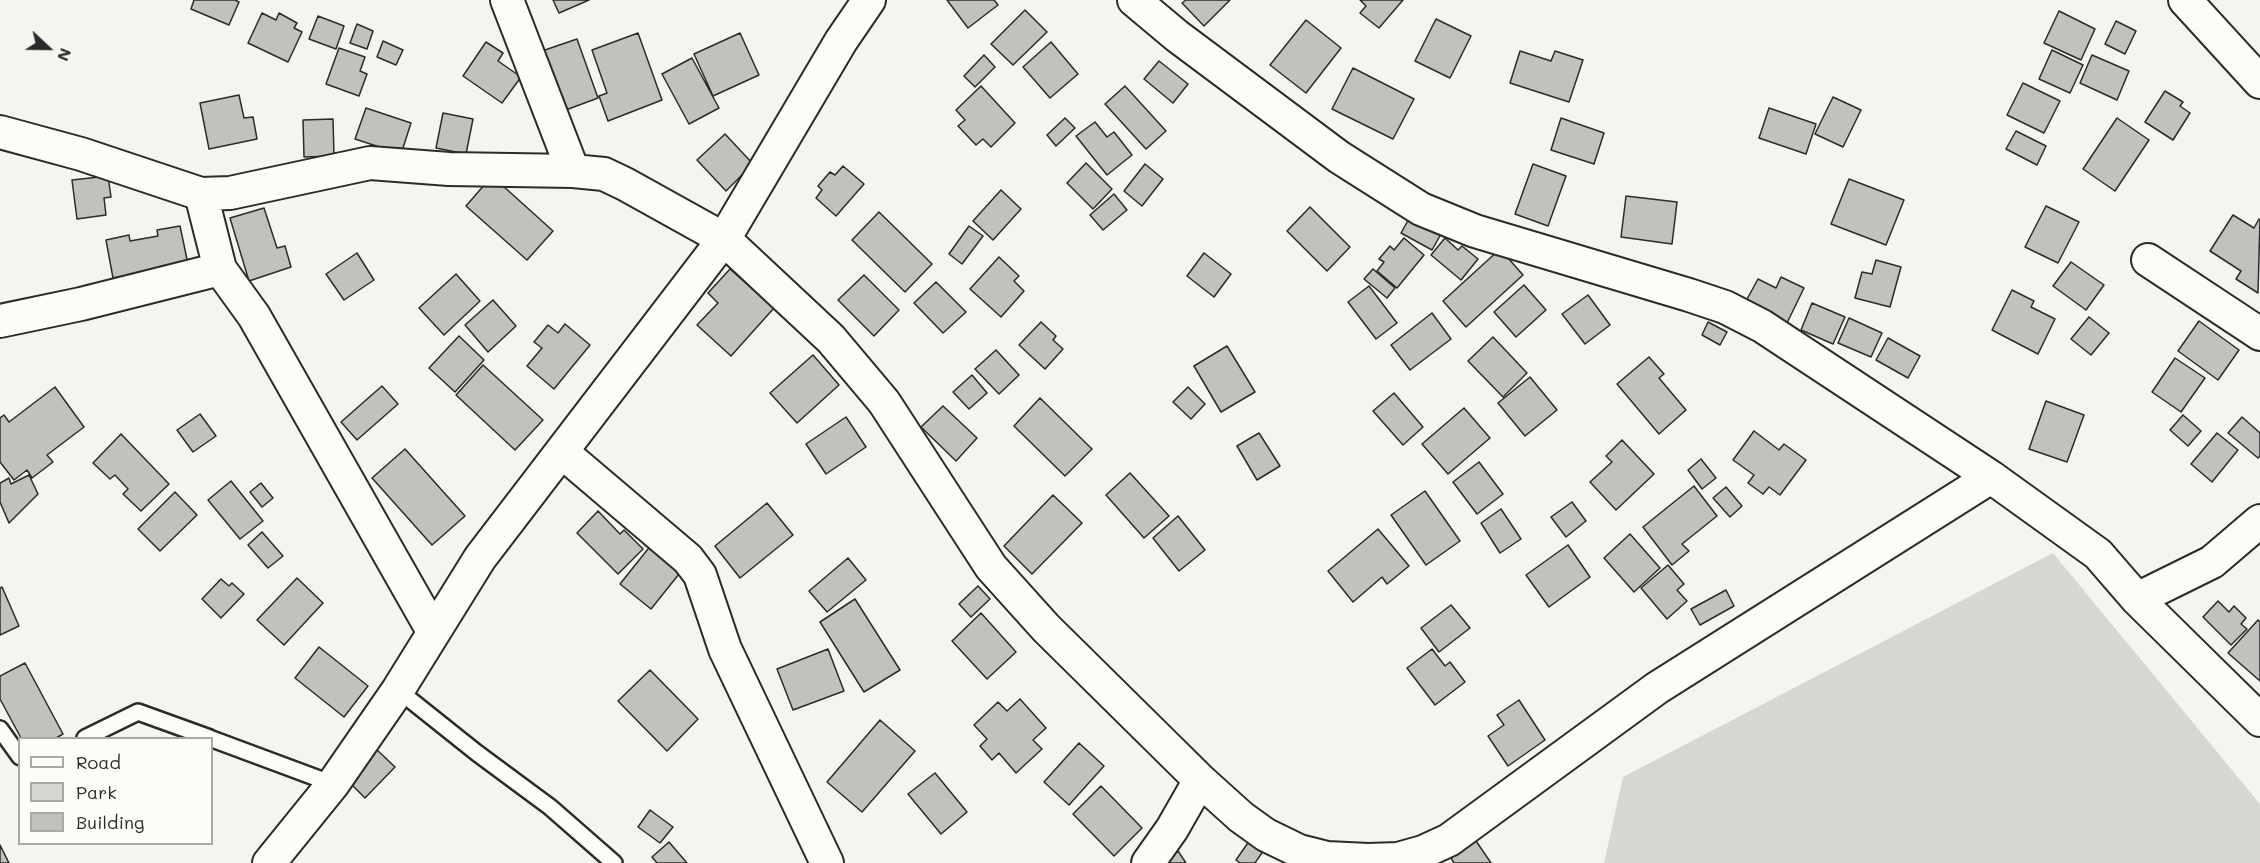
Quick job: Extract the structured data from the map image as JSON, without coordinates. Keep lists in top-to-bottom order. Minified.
{"legend":["Road","Park","Building"],"north":"right"}
